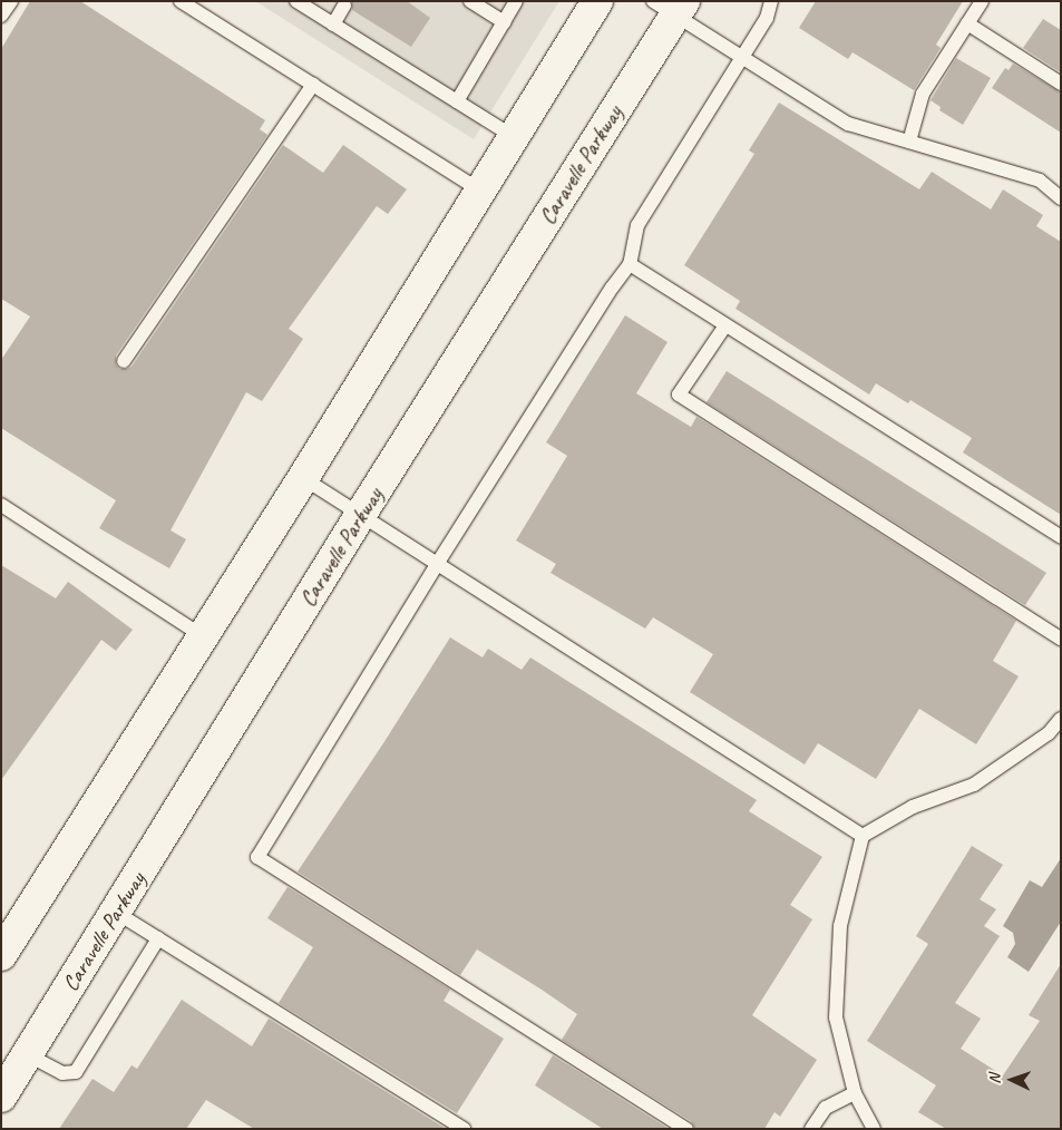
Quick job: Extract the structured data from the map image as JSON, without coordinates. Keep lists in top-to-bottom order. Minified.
{"streets":{"street":["Caravelle Parkway"]},"north":"left"}
